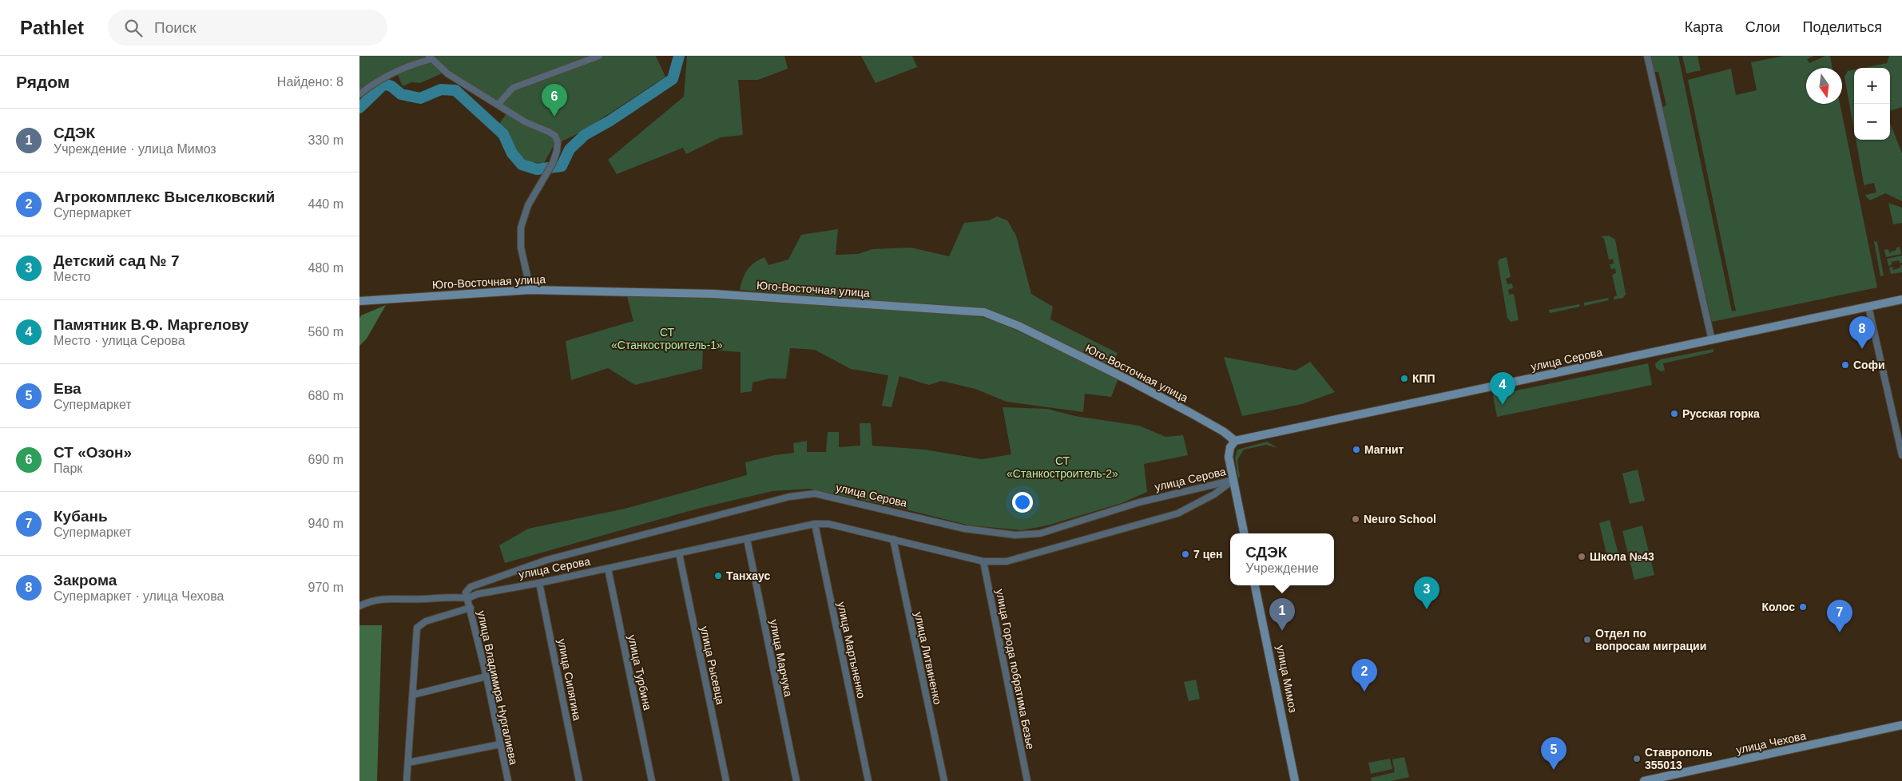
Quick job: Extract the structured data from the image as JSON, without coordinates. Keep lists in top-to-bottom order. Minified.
{"streets":{"street":["Юго-Восточная улица","улица Серова","улица Мартыненко","улица Марчука","улица Литвиненко","улица Рысевца","улица Города побратима Безье","улица Турбина","улица Мимоз","улица Сипягина","улица Владимира Нургалиева","улица Чехова"]},"crossings":[["Юго-Восточная улица","улица Серова"],["улица Серова","улица Мартыненко"],["улица Серова","улица Марчука"],["улица Серова","улица Литвиненко"],["улица Серова","улица Рысевца"],["улица Серова","улица Города побратима Безье"],["улица Серова","улица Турбина"],["улица Серова","улица Сипягина"],["улица Серова","улица Владимира Нургалиева"]],"parks":["СТ «Станкостроитель-1»","СТ «Станкостроитель-2»"],"places":["Софи","КПП","Русская горка","Магнит","Neuro School","7 цен","Школа №43","Танхаус","Колос","Отдел по вопросам миграции","Ставрополь 355013"],"north":"bottom","page":{"header":"Pathlet","search":"Поиск","nav":["Карта","Слои","Поделиться"],"heading":["Рядом","Найдено: 8"],"map_buttons":["+","−"],"pins":["6","8","4","3","1","7","2","5"],"list":[{"mark":"1","name":"СДЭК","note":"Учреждение · улица Мимоз","value":"330 m"},{"mark":"2","name":"Агрокомплекс Выселковский","note":"Супермаркет","value":"440 m"},{"mark":"3","name":"Детский сад № 7","note":"Место","value":"480 m"},{"mark":"4","name":"Памятник В.Ф. Маргелову","note":"Место · улица Серова","value":"560 m"},{"mark":"5","name":"Ева","note":"Супермаркет","value":"680 m"},{"mark":"6","name":"СТ «Озон»","note":"Парк","value":"690 m"},{"mark":"7","name":"Кубань","note":"Супермаркет","value":"940 m"},{"mark":"8","name":"Закрома","note":"Супермаркет · улица Чехова","value":"970 m"}],"popup":["СДЭК","Учреждение"]}}
